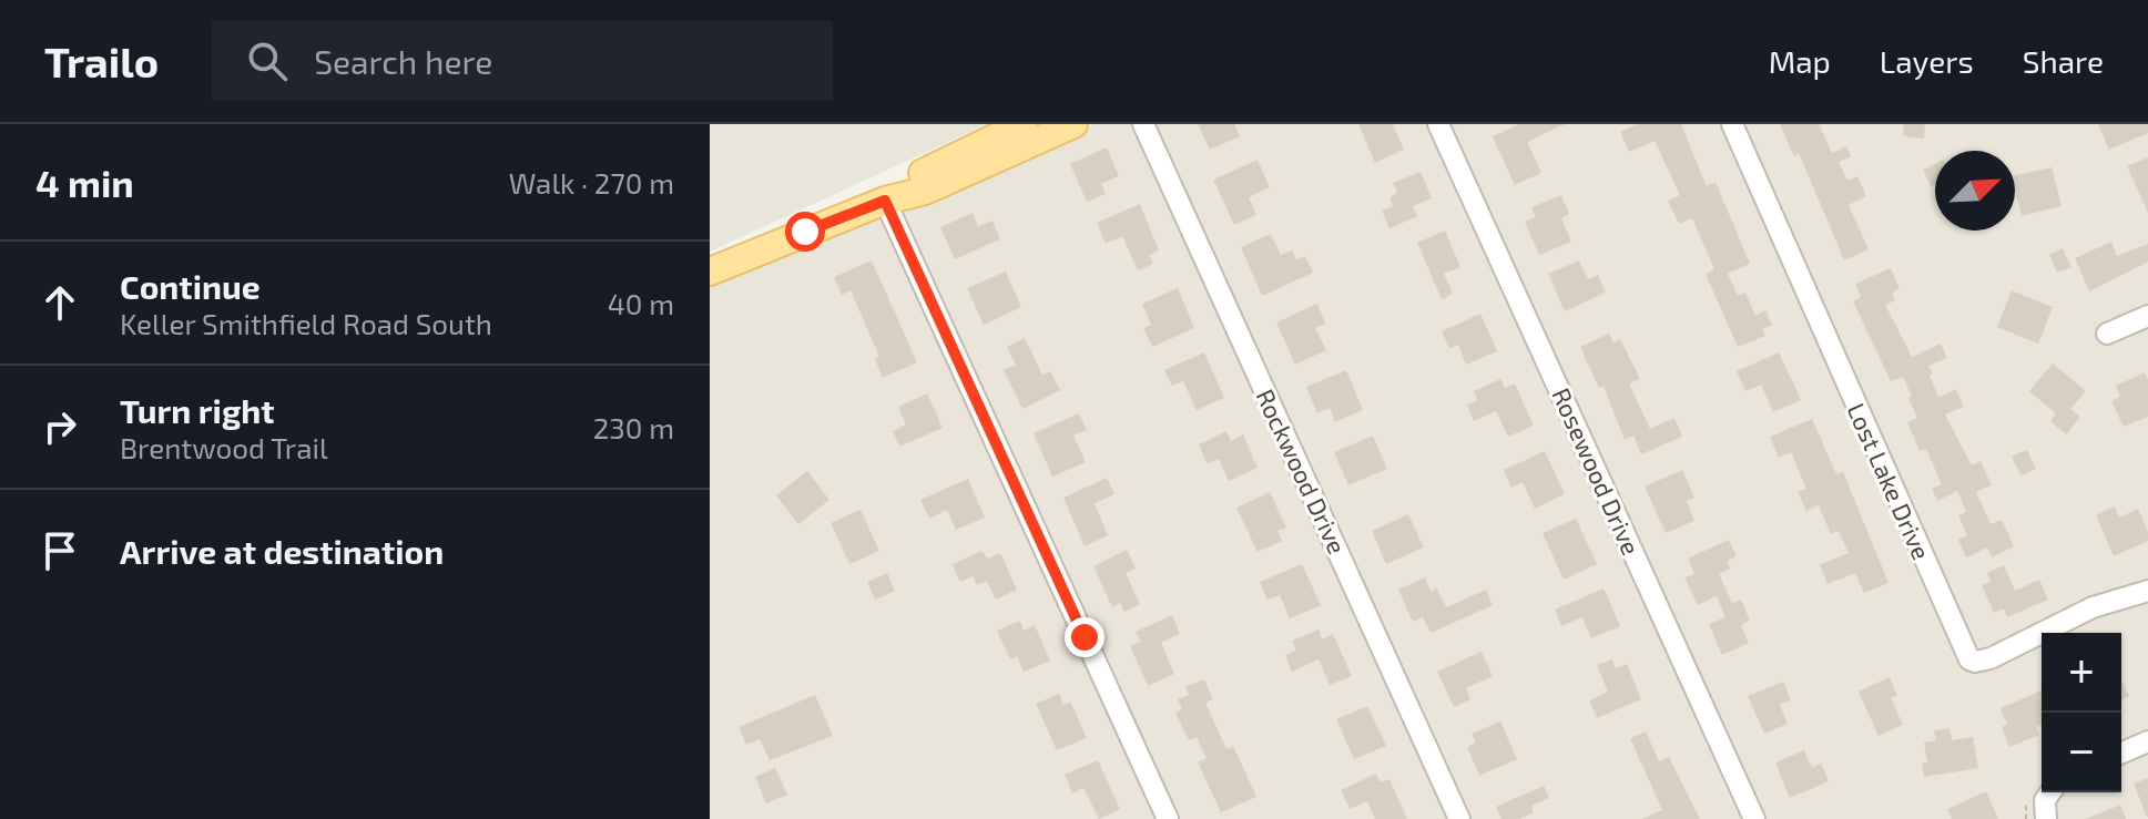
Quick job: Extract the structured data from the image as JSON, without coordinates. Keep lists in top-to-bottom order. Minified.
{"streets":{"street":["Rockwood Drive","Rosewood Drive","Lost Lake Drive"]},"north":"top right","page":{"header":"Trailo","search":"Search here","nav":["Map","Layers","Share"],"heading":["4 min","Walk · 270 m"],"list":[["Continue","Keller Smithfield Road South","40 m"],["Turn right","Brentwood Trail","230 m"],"Arrive at destination"],"map_buttons":["+","−"]}}
